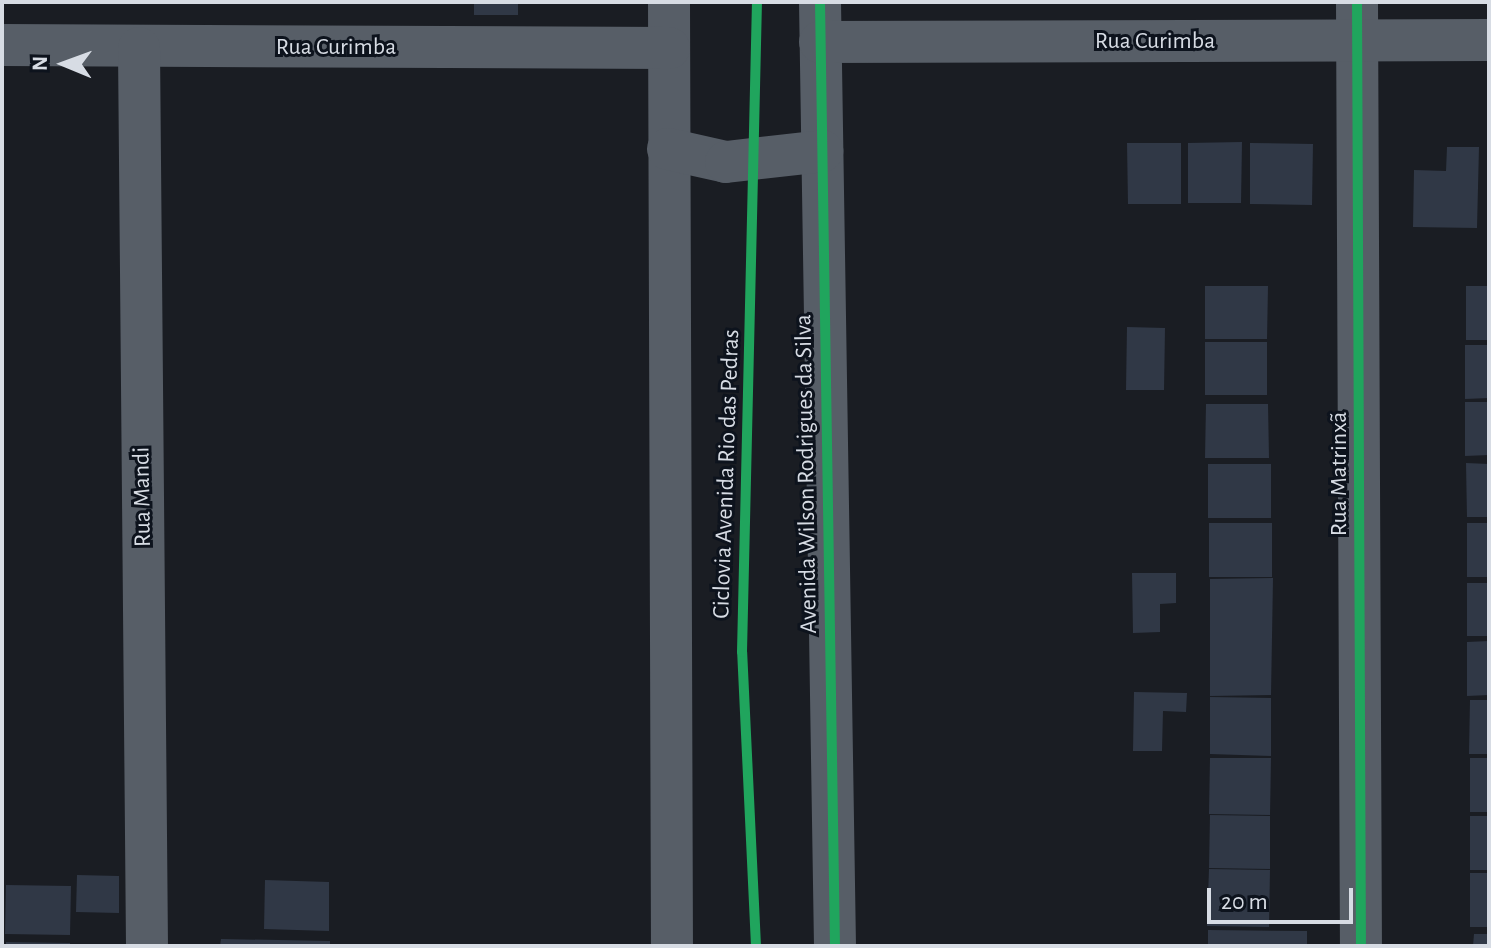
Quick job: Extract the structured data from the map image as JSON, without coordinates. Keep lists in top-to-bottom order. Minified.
{"streets":{"street":["Rua Curimba","Avenida Wilson Rodrigues da Silva","Rua Matrinxã","Rua Mandi"],"cycle path":["Ciclovia Avenida Rio das Pedras"]},"crossings":[["Rua Curimba","Avenida Wilson Rodrigues da Silva"],["Rua Curimba","Rua Matrinxã"],["Rua Curimba","Rua Mandi"]],"scale_bar":"20 m","north":"left"}
